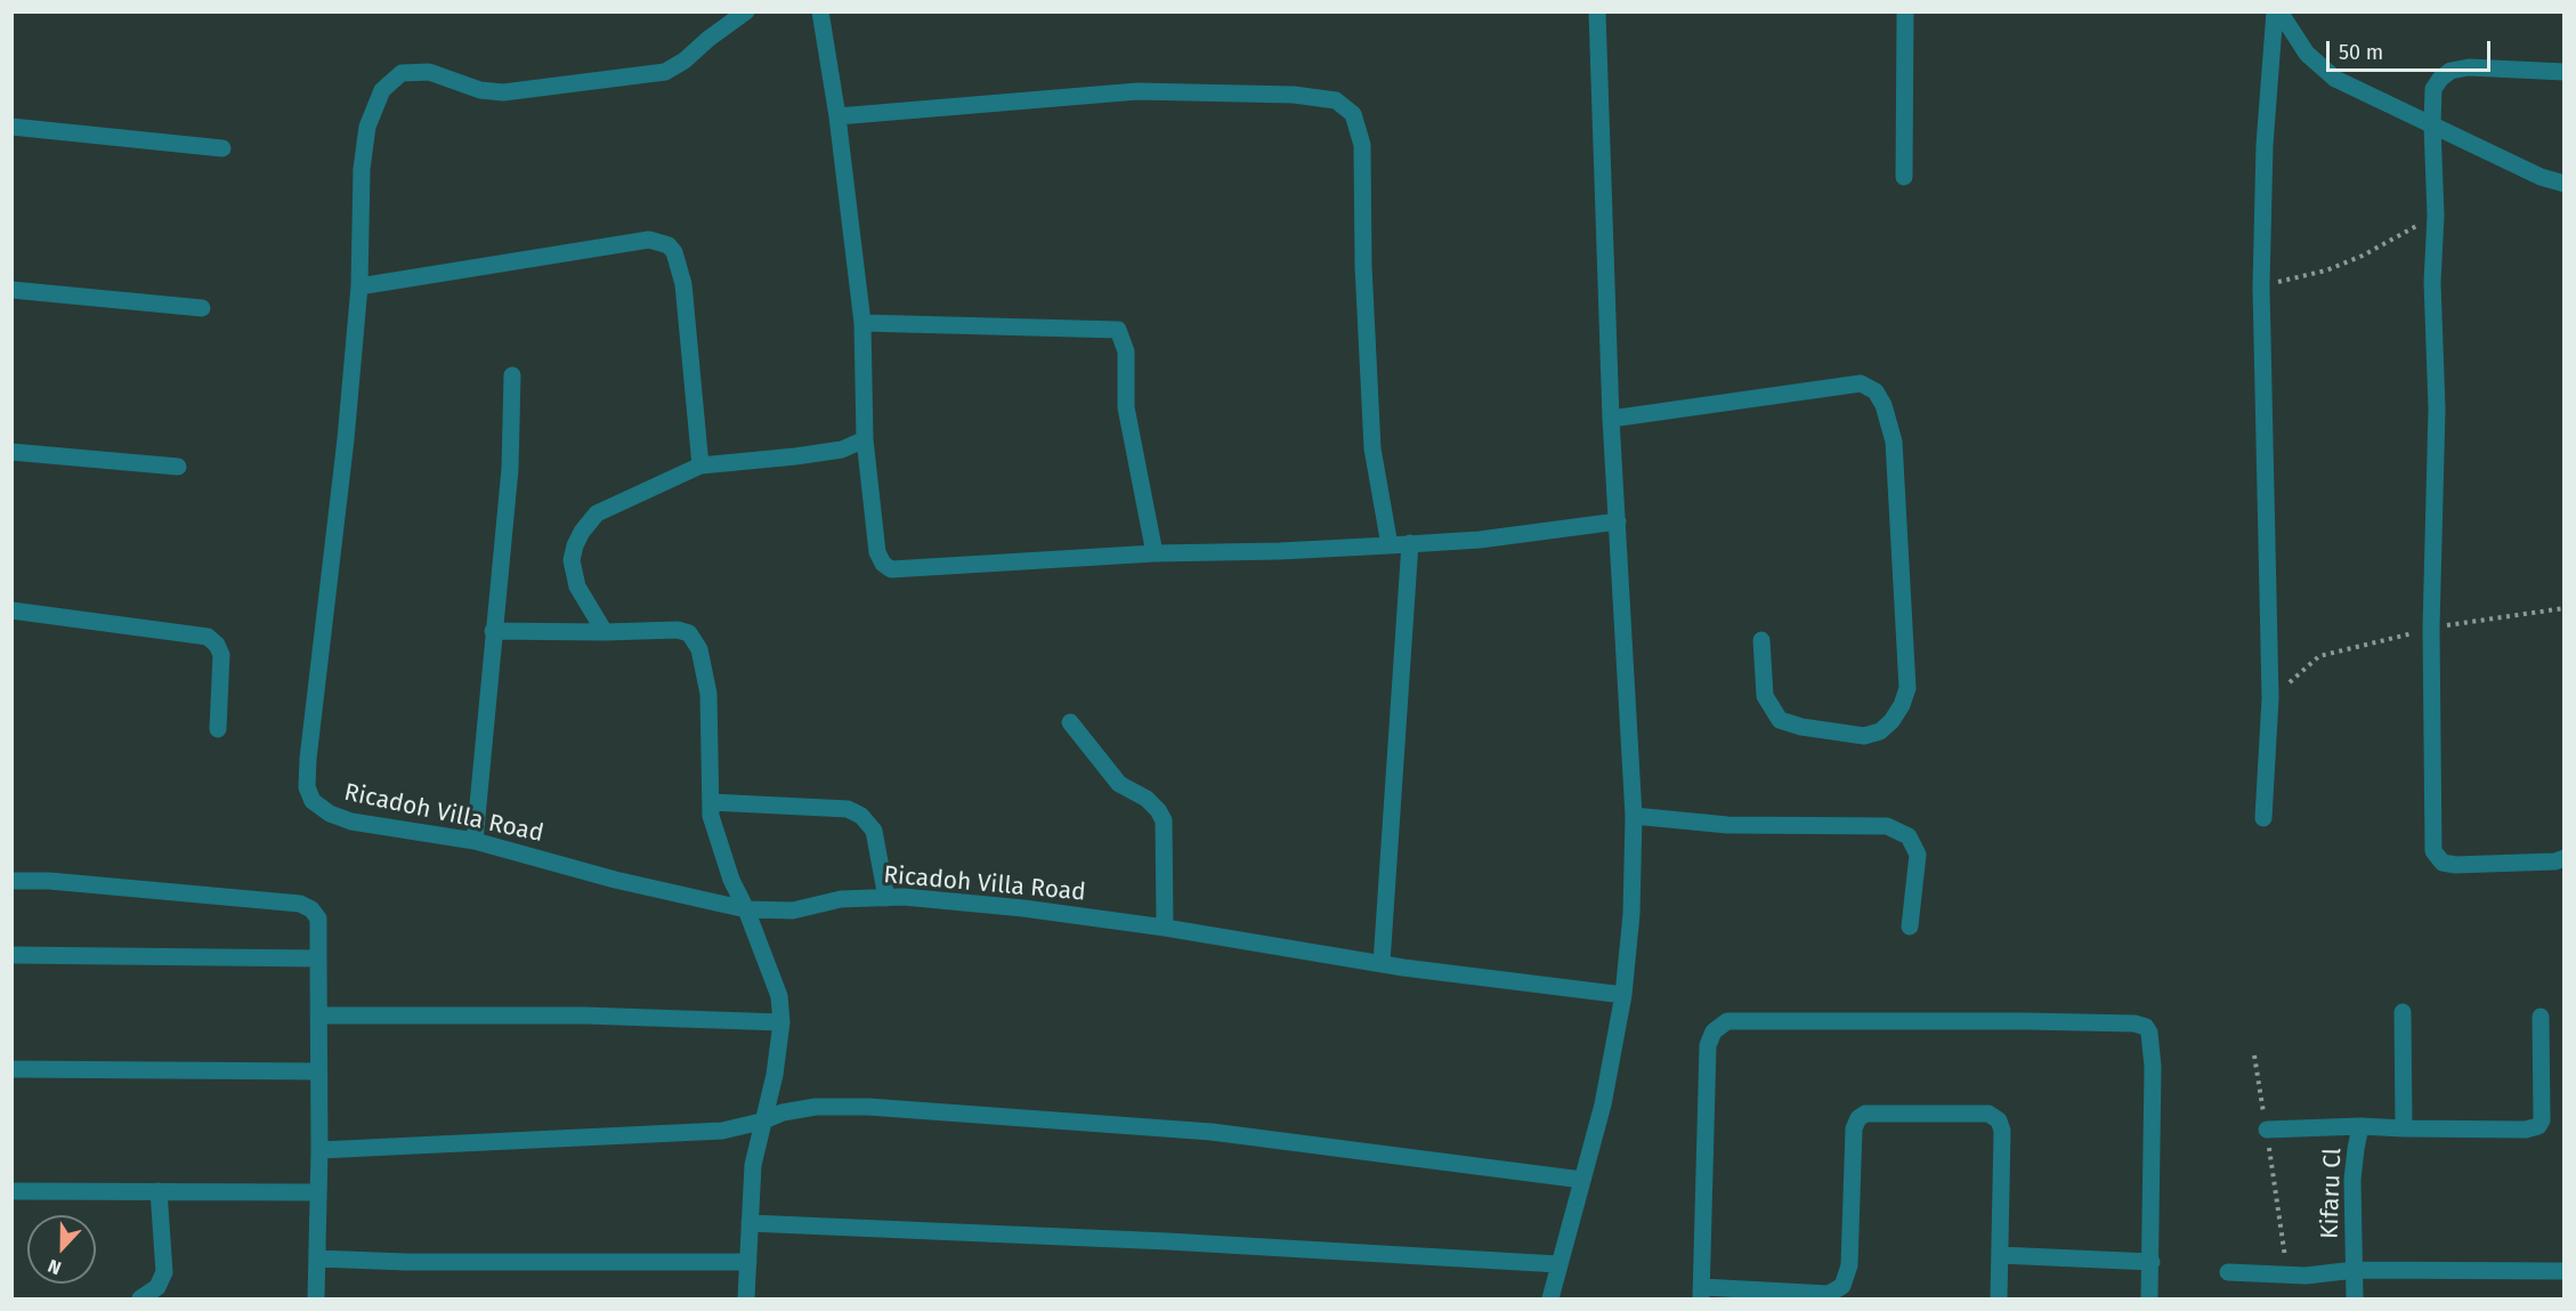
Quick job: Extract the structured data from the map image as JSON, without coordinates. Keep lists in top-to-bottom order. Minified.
{"streets":{"street":["Ricadoh Villa Road","Kifaru Cl"]},"scale_bar":"50 m","north":"bottom"}
